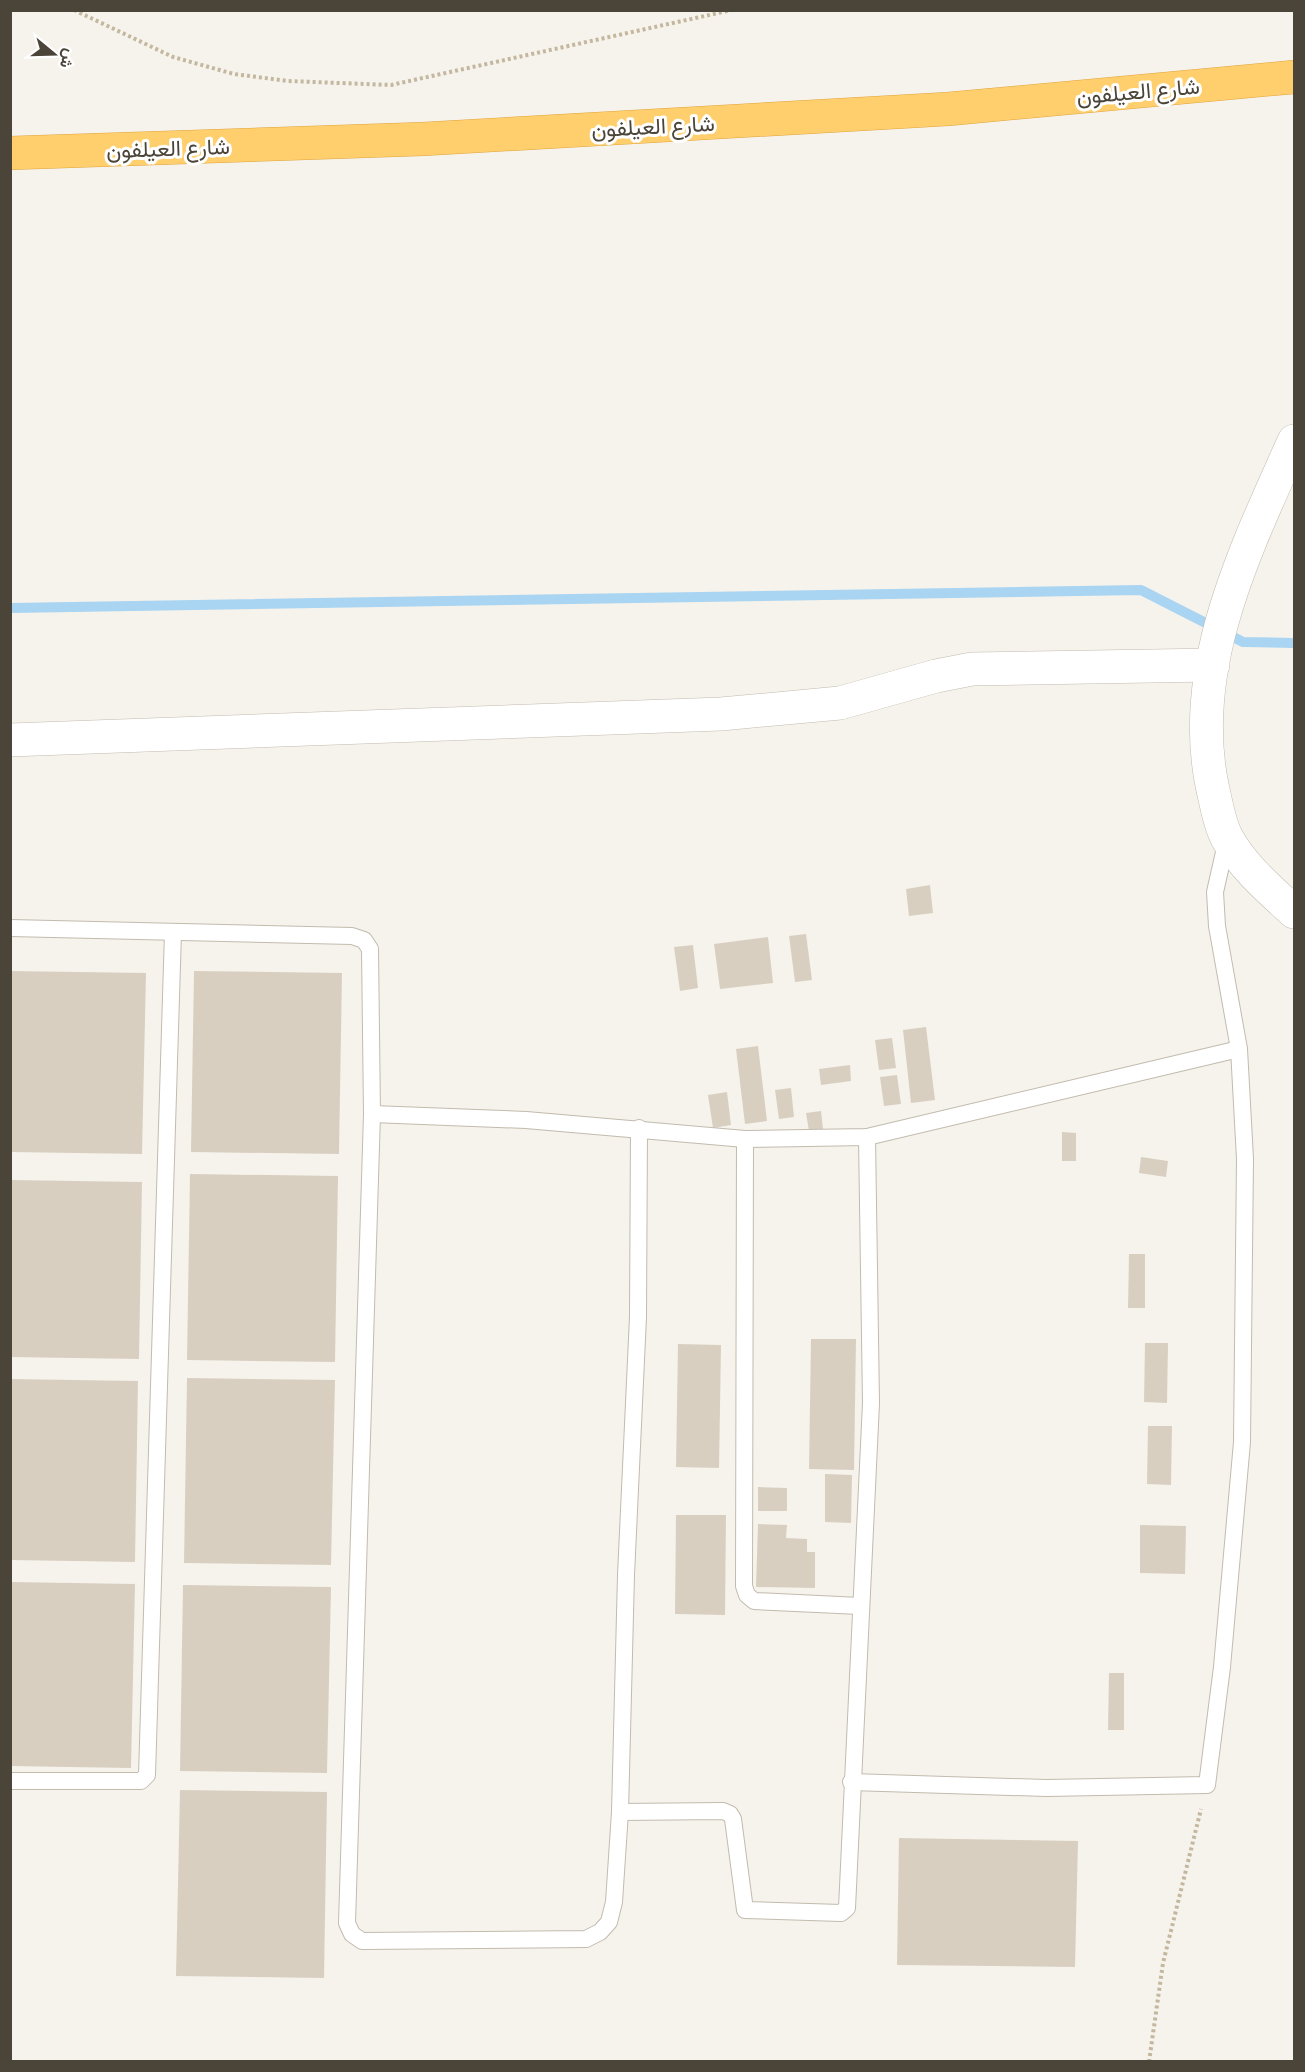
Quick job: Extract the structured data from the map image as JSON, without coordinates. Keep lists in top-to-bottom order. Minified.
{"streets":{"highway":["شارع العيلفون"]},"north":"right"}
